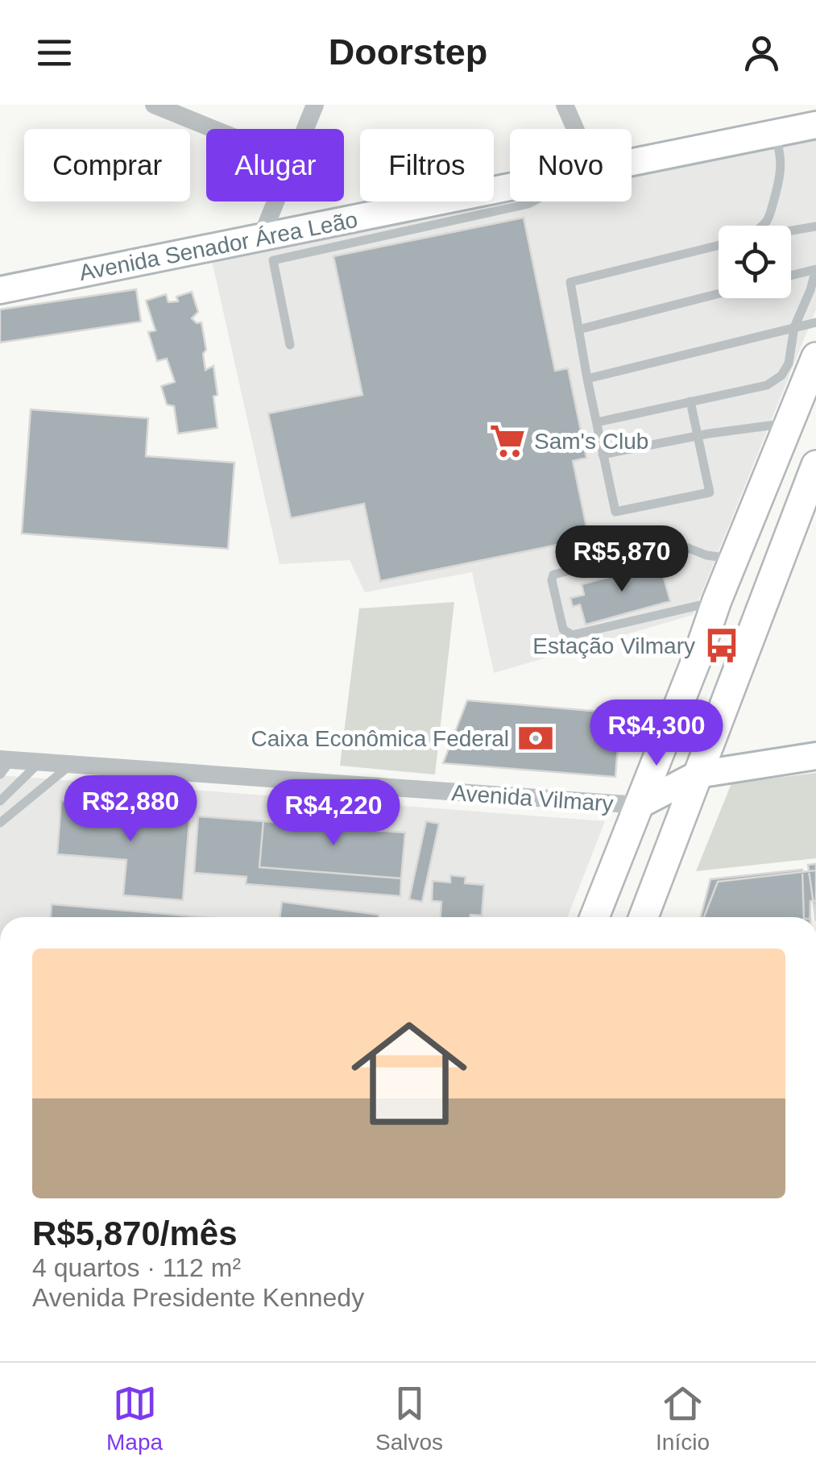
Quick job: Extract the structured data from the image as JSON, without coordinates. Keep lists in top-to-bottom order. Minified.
{"streets":{"street":["Avenida Senador Área Leão","Avenida Vilmary"]},"places":{"supermarket":["Sam's Club"],"bus stop":["Estação Vilmary"],"bank":["Caixa Econômica Federal"]},"page":{"header":"Doorstep","chip":["Comprar","Alugar","Filtros","Novo"],"price":["R$5,870","R$4,300","R$2,880","R$4,220"],"list":[{"name":"R$5,870/mês","note":"4 quartos · 112 m² · Avenida Presidente Kennedy"}],"tabs":["Mapa","Salvos","Início"]}}
